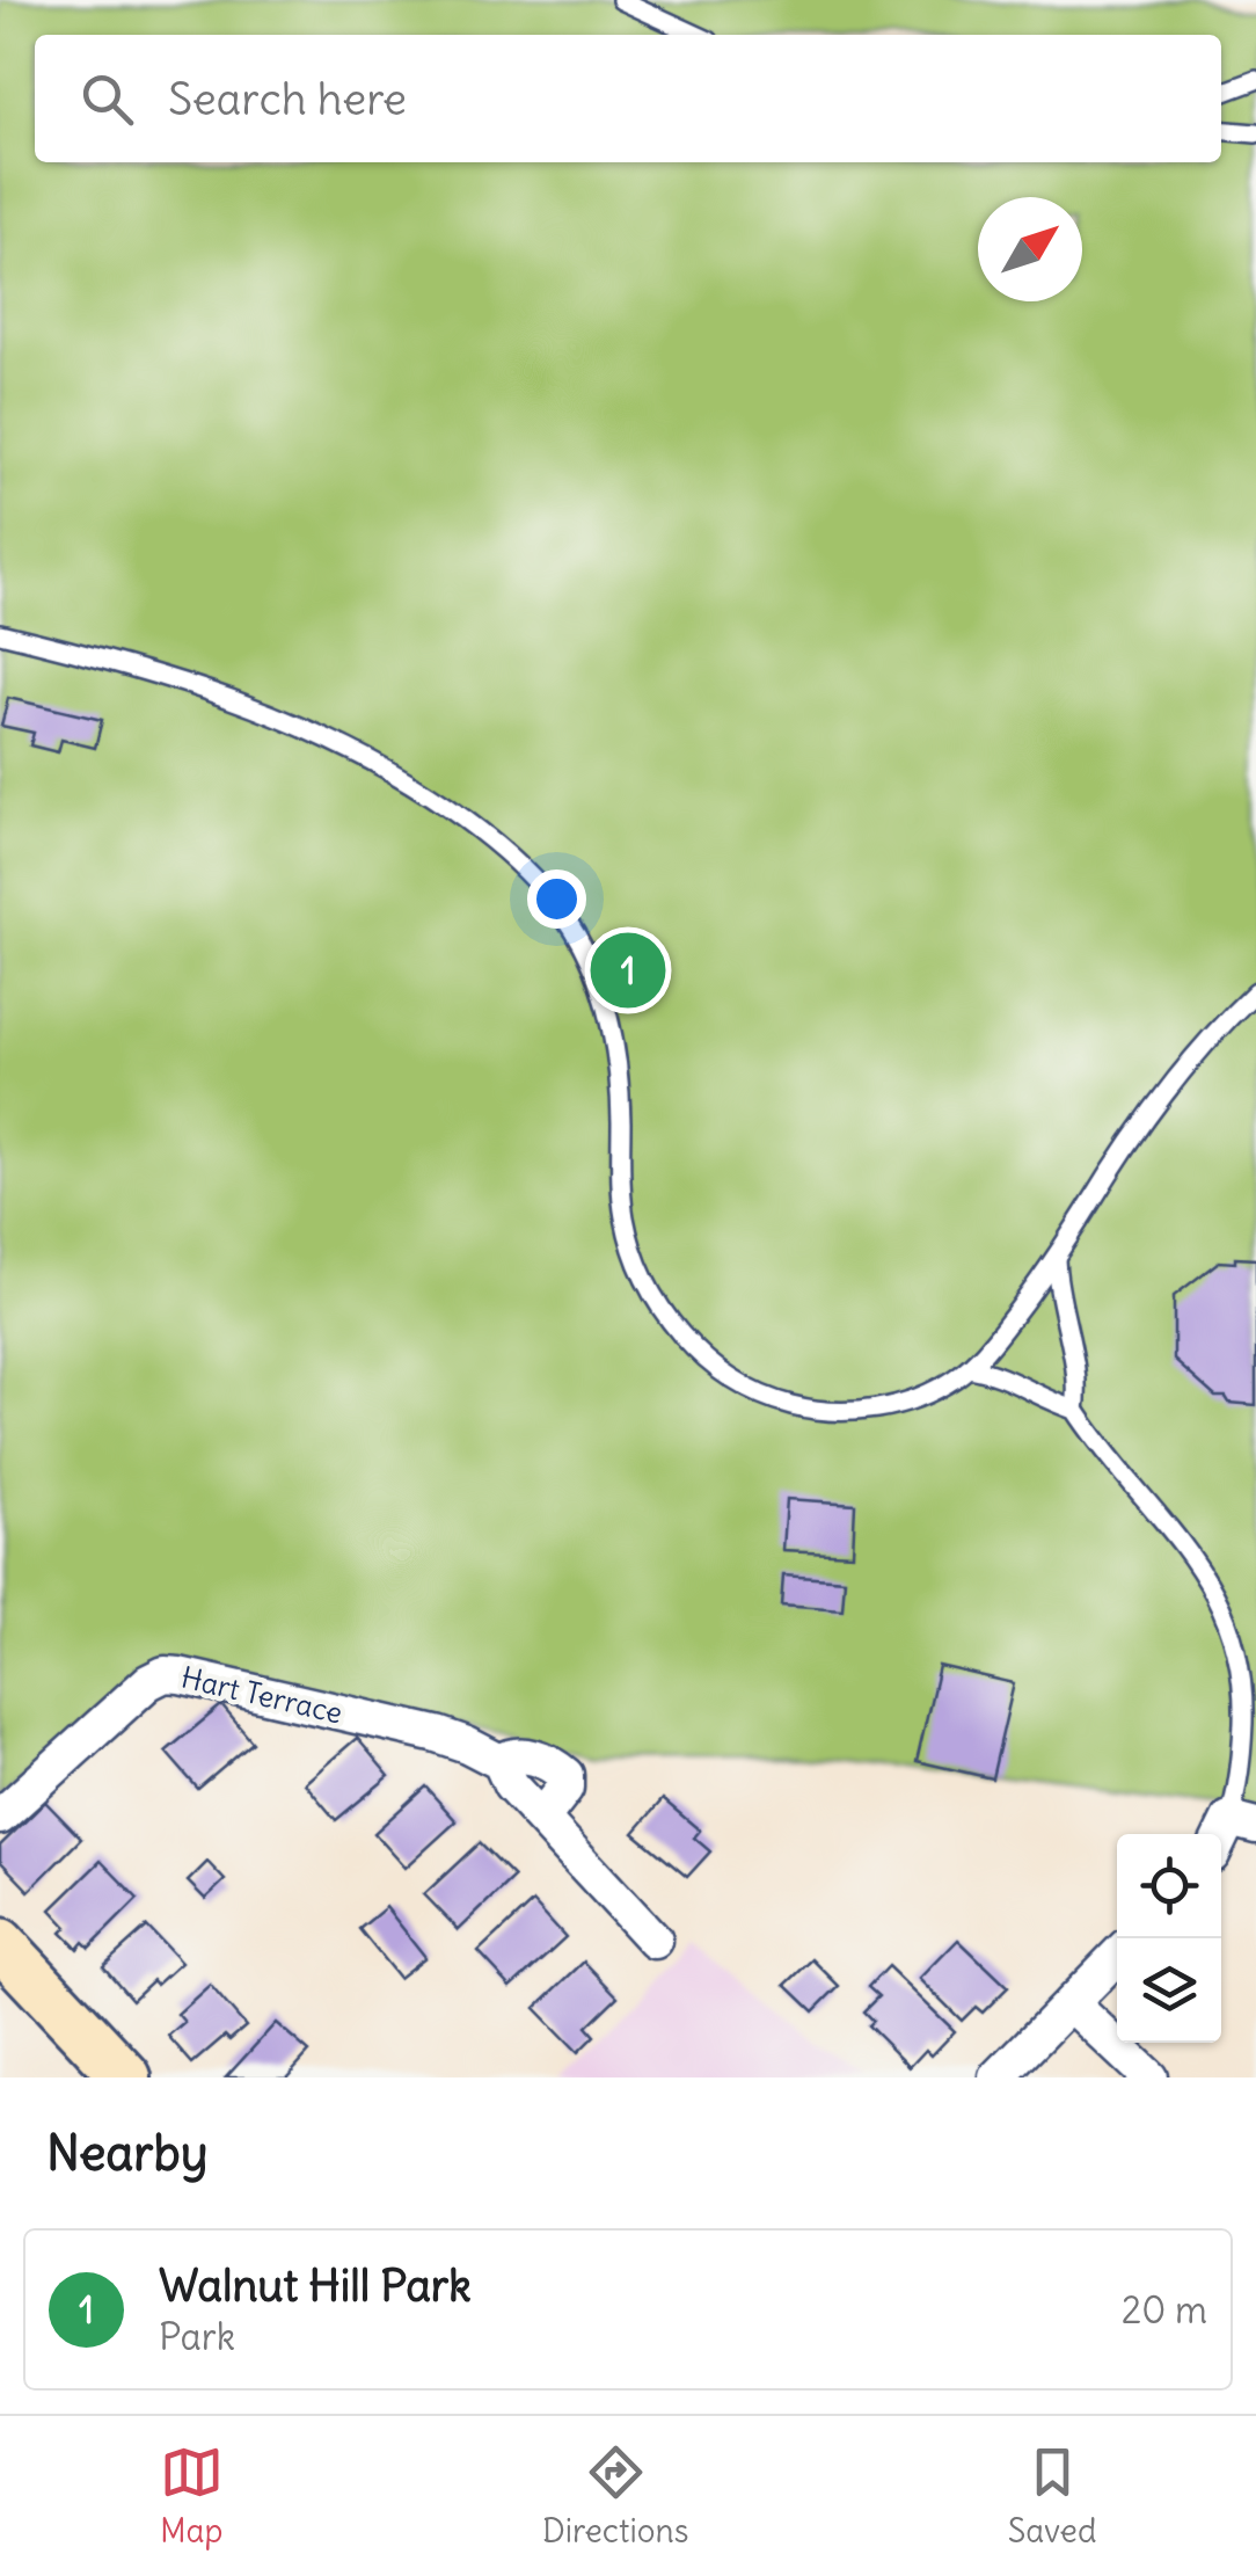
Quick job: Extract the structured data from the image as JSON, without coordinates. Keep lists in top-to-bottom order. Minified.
{"streets":{"street":["Hart Terrace"]},"north":"top right","page":{"search":"Search here","pins":"1","heading":"Nearby","list":[{"mark":"1","name":"Walnut Hill Park","note":"Park","value":"20 m"}],"nav":["Map","Directions","Saved"]}}
